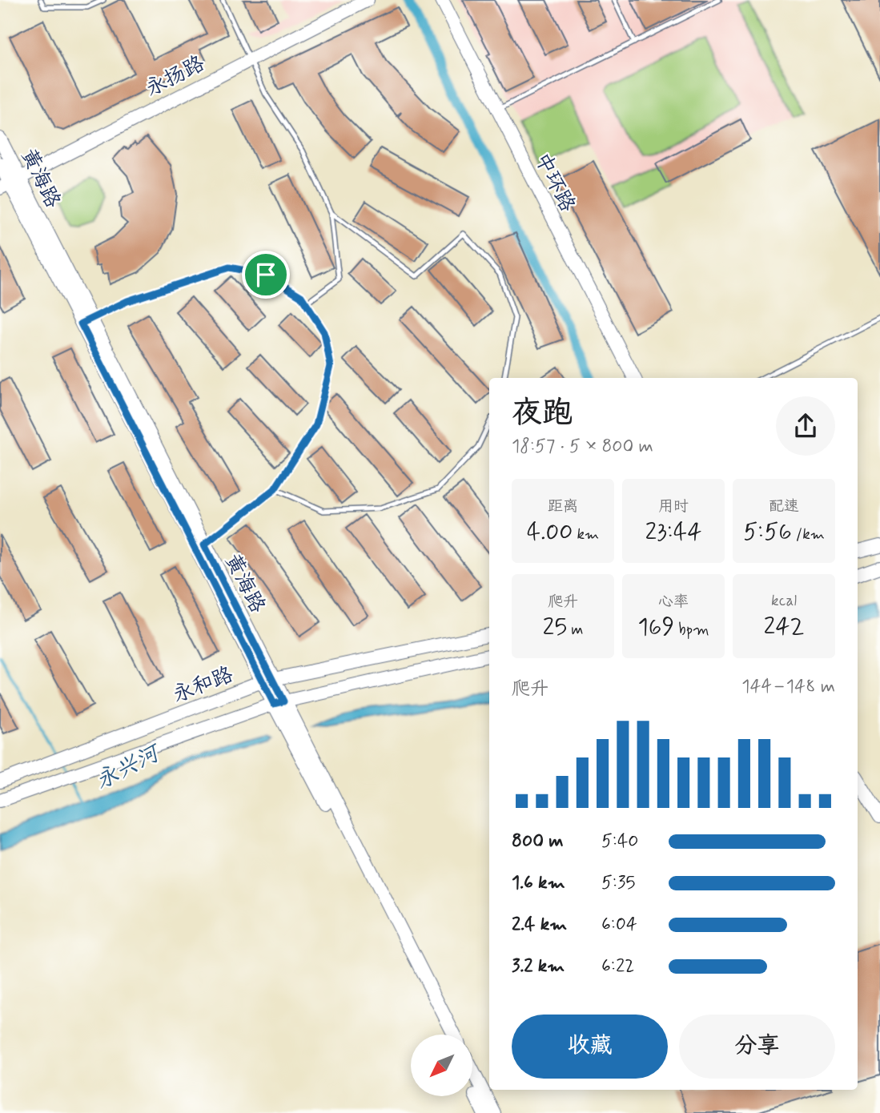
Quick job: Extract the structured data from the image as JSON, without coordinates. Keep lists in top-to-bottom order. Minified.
{"streets":{"main road":["永扬路","黄海路","中环路","永和路"]},"crossings":[["永扬路","黄海路"],["黄海路","永和路"]],"water":["永兴河"],"north":"bottom left","page":{"heading":["夜跑","18:57 · 5 × 800 m"],"stats":[["距离","4.00 km"],["用时","23:44"],["配速","5:56 /km"],["爬升","25 m"],["心率","169 bpm"],["kcal","242"]],"chart":["爬升","144–148 m"],"list":[{"name":"800 m","note":"5:40"},{"name":"1.6 km","note":"5:35"},{"name":"2.4 km","note":"6:04"},{"name":"3.2 km","note":"6:22"}],"buttons":["收藏","分享"]}}
